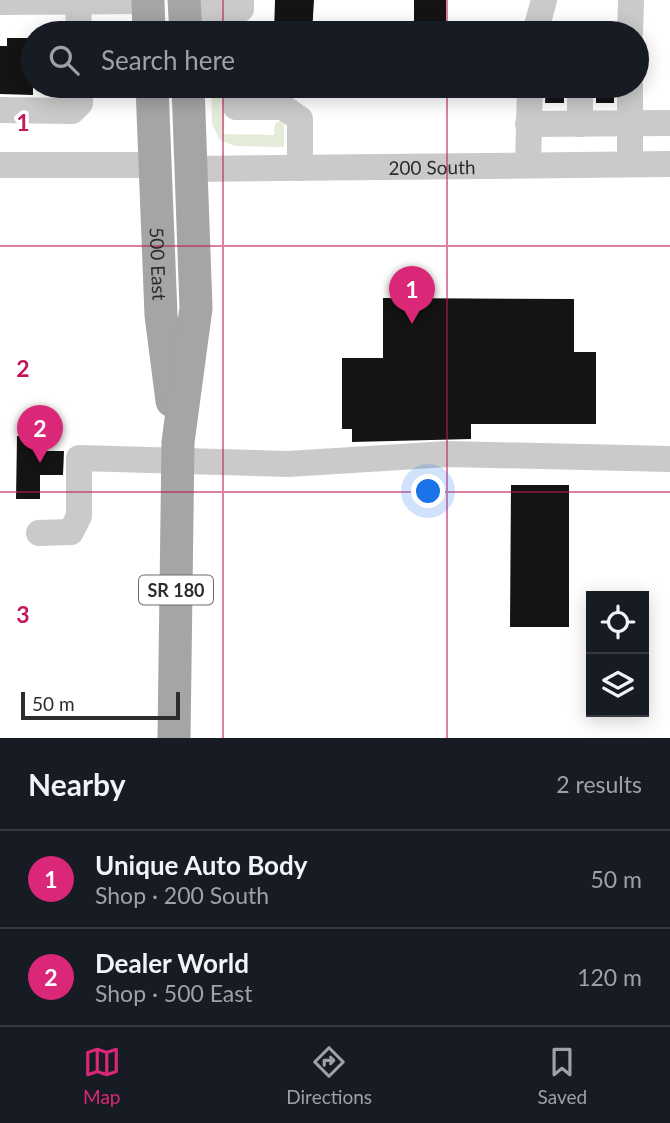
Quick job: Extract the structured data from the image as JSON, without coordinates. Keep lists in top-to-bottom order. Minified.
{"streets":{"main road":["500 East","SR 180"],"street":["200 South"]},"crossings":[["200 South","500 East"]],"scale_bar":"50 m","page":{"search":"Search here","pins":["1","2"],"scale":"50 m","heading":["Nearby","2 results"],"list":[{"mark":"1","name":"Unique Auto Body","note":"Shop · 200 South","value":"50 m"},{"mark":"2","name":"Dealer World","note":"Shop · 500 East","value":"120 m"}],"nav":["Map","Directions","Saved"]},"grid":{"rows":["1","2","3"]}}
